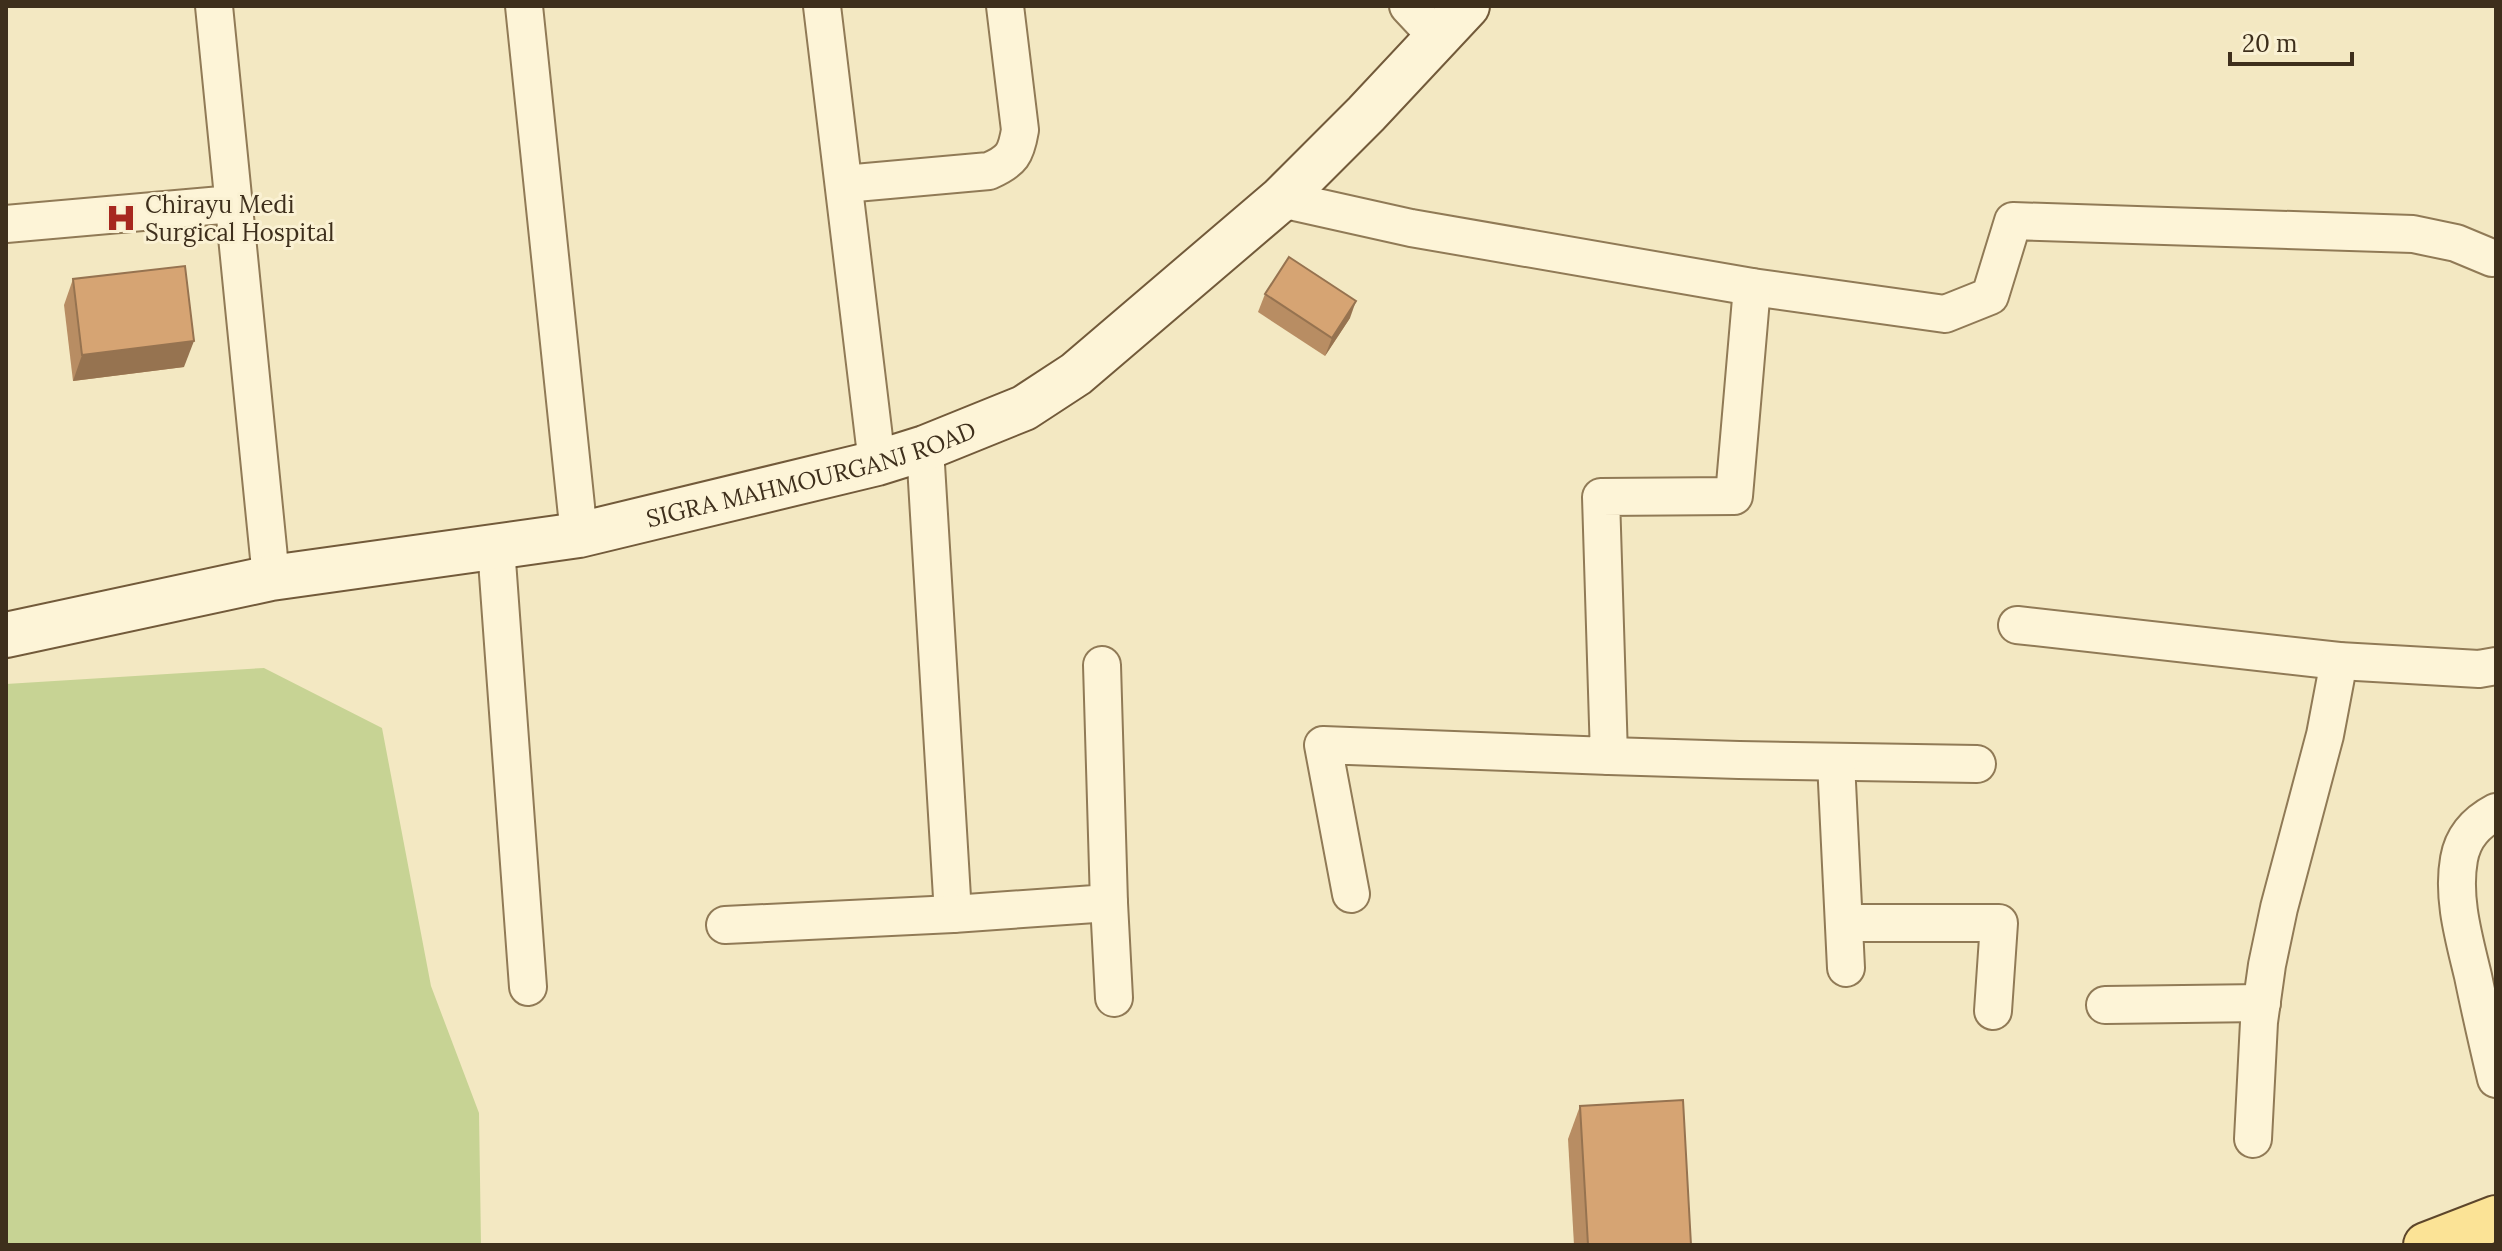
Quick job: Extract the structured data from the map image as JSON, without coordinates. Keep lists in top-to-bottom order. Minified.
{"streets":{"street":["SIGRA MAHMOURGANJ ROAD"]},"places":{"hospital":["Chirayu Medi Surgical Hospital"]},"scale_bar":"20 m"}
